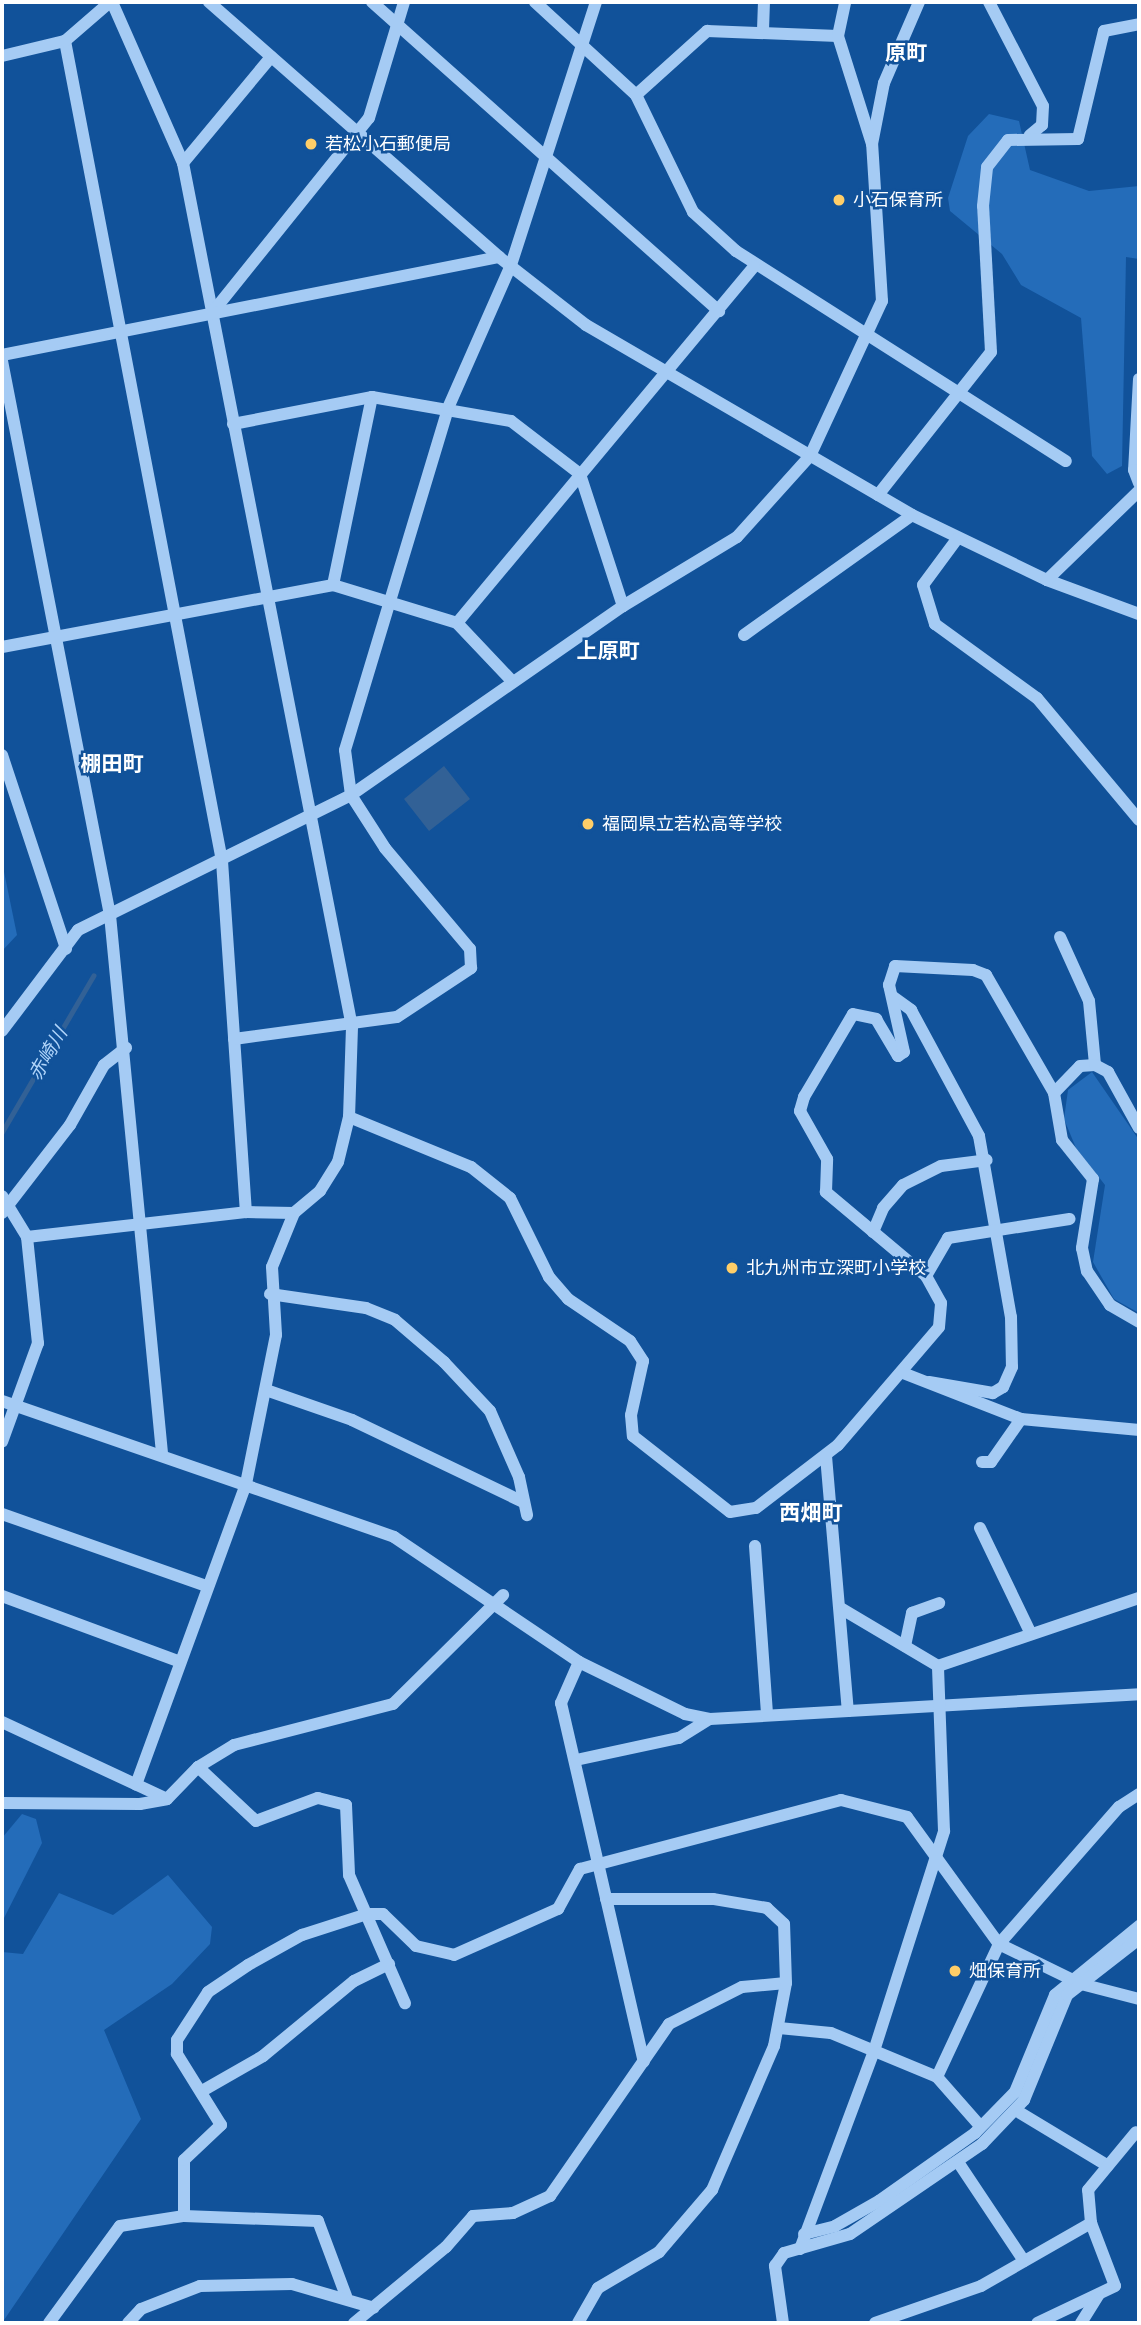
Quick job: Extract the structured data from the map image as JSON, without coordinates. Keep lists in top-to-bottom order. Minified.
{"districts":["原町","上原町","棚田町","西畑町"],"water":["赤崎川"],"places":["若松小石郵便局","小石保育所","福岡県立若松高等学校","北九州市立深町小学校","畑保育所"]}
